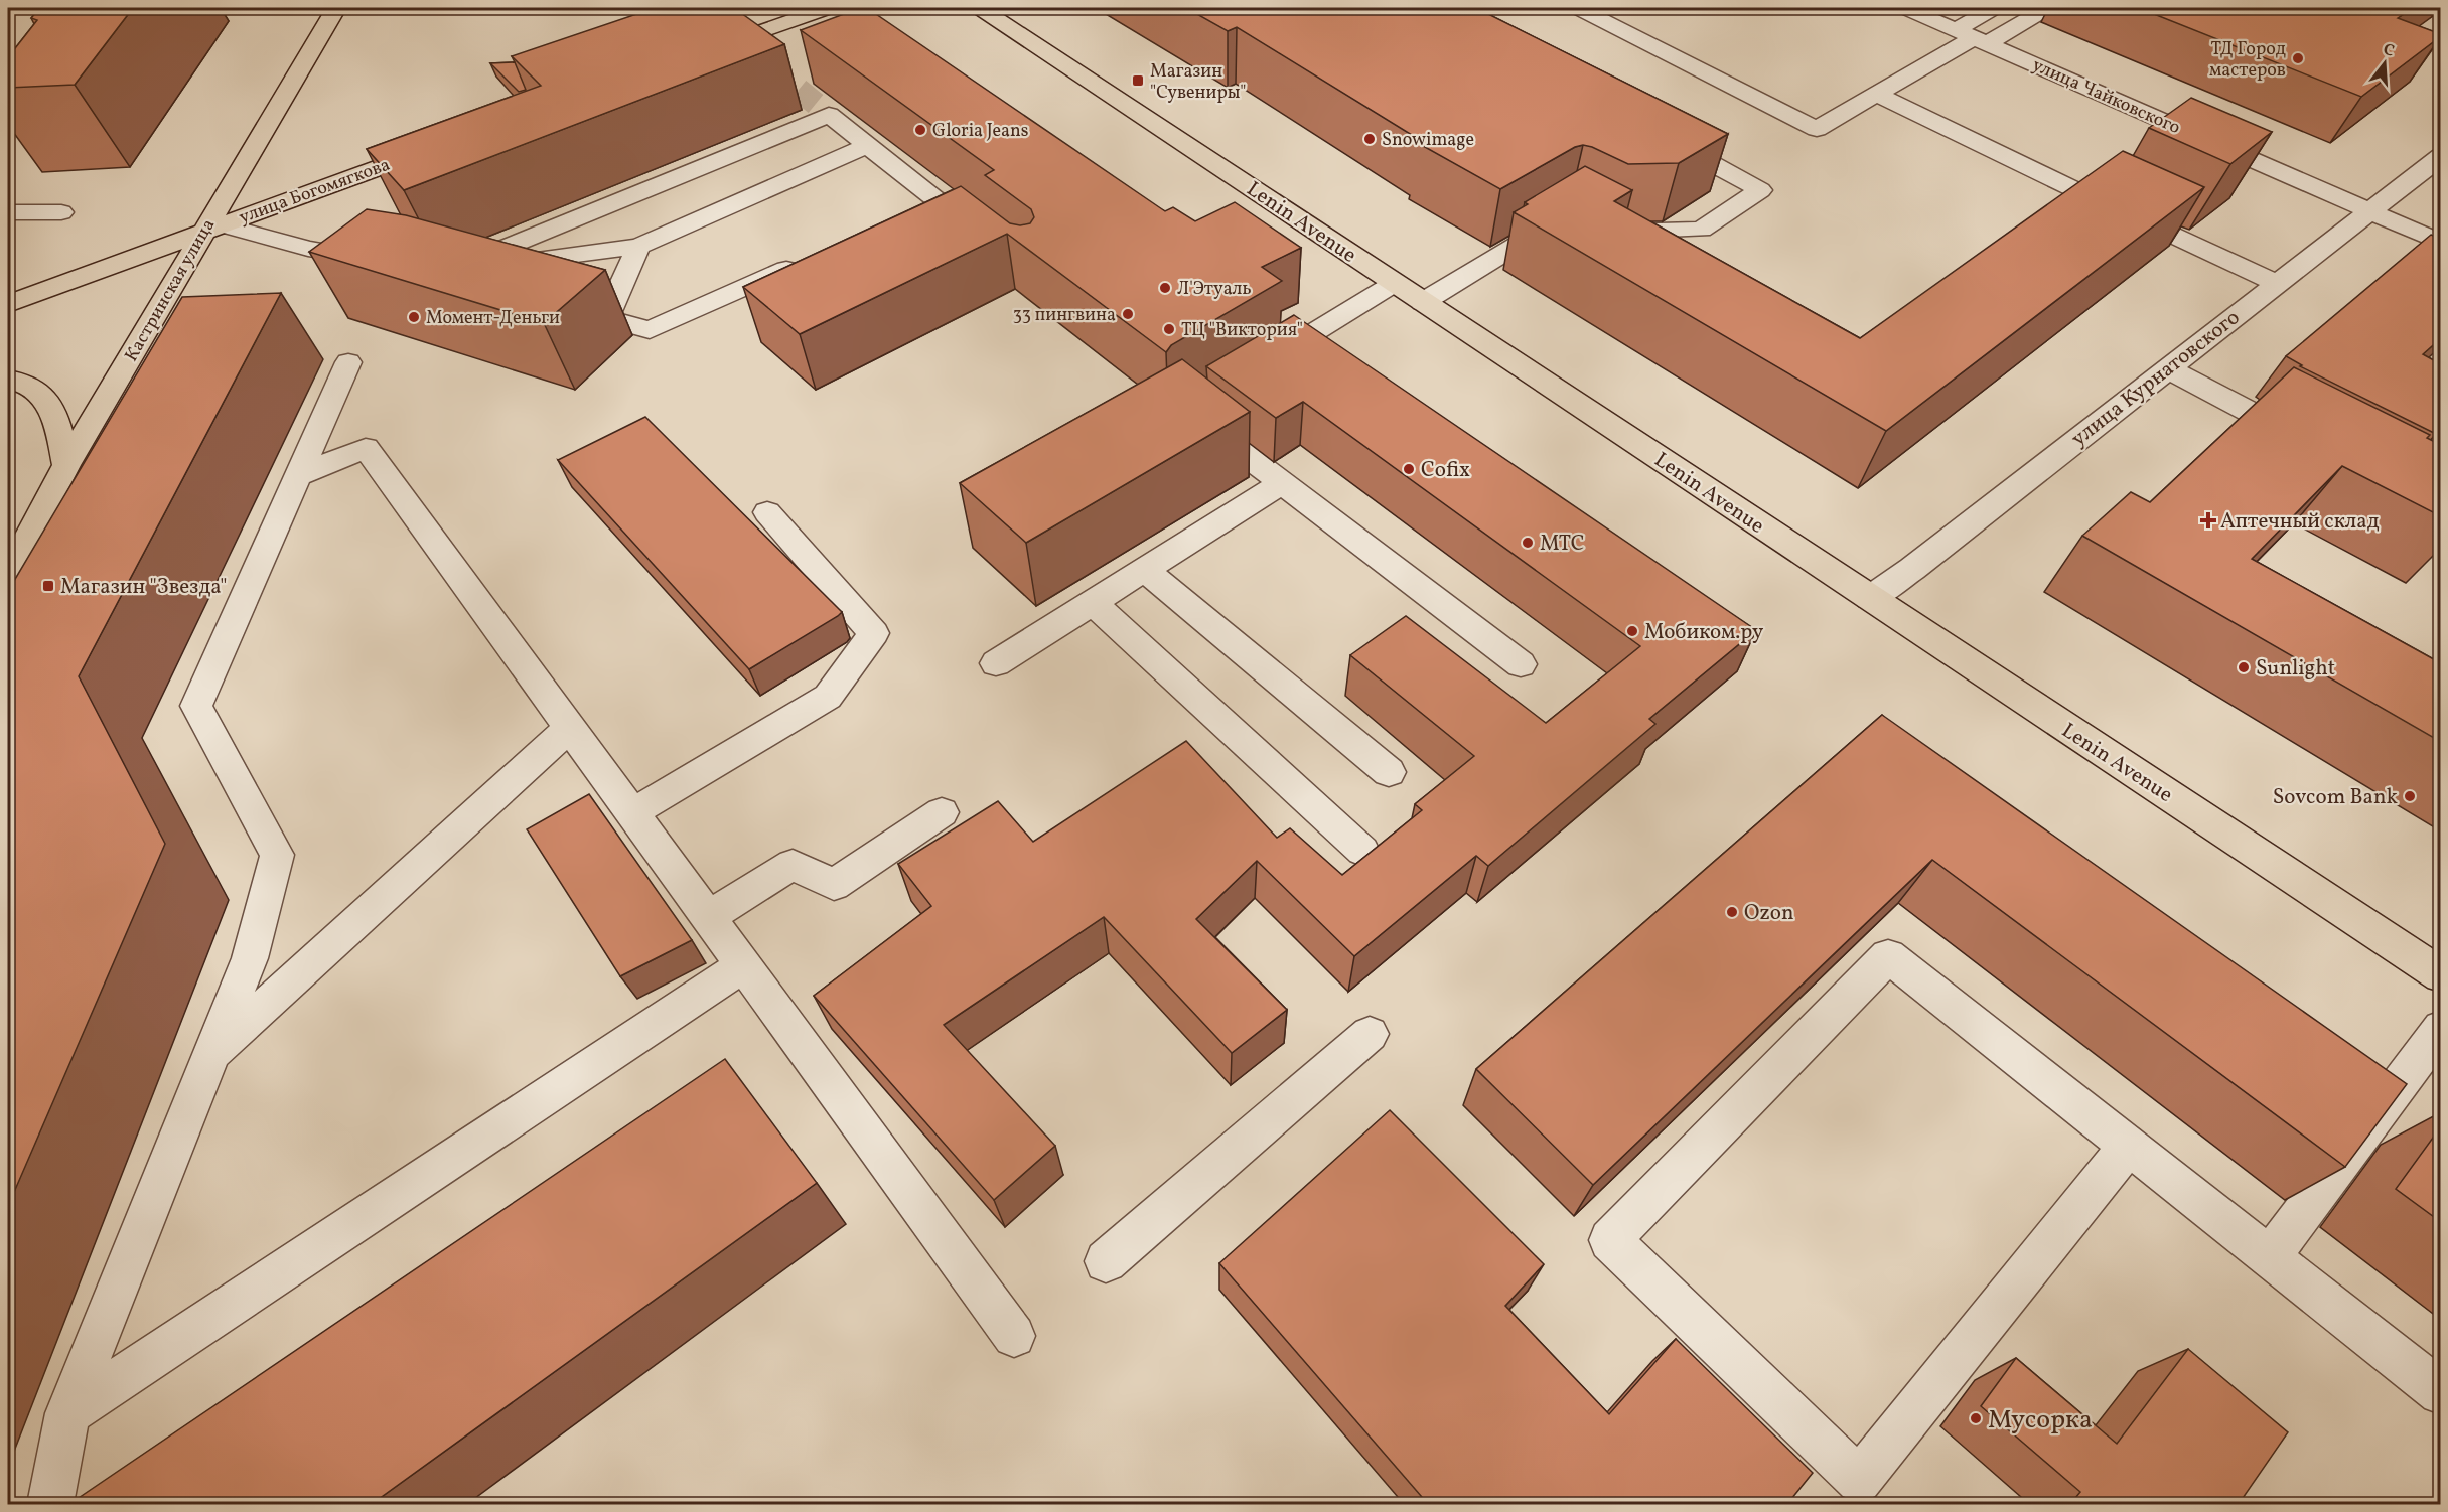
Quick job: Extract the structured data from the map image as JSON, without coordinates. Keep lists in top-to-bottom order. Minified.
{"streets":{"main road":["улица Богомягкова","Lenin Avenue","Кастринская улица"],"street":["улица Чайковского","улица Курнатовского"]},"crossings":[["улица Чайковского","улица Курнатовского"],["улица Богомягкова","Кастринская улица"],["Lenin Avenue","улица Курнатовского"]],"places":{"other":["ТД Город мастеров","Gloria Jeans","Snowimage","Л'Этуаль","33 пингвина","Момент-Деньги","ТЦ \"Виктория\"","Cofix","МТС","Мобиком.ру","Sunlight","Sovcom Bank","Ozon","Мусорка"],"transit":["Магазин \"Сувениры\"","Магазин \"Звезда\""],"health":["Аптечный склад"]},"north":"top"}
